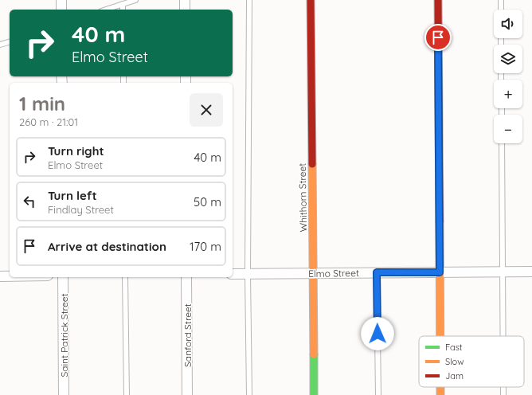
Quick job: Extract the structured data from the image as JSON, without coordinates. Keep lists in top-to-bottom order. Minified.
{"streets":{"street":["Whithorn Street","Elmo Street","Saint Patrick Street","Sanford Street"]},"crossings":[["Whithorn Street","Elmo Street"]],"legend":["Fast","Slow","Jam"],"page":{"map_buttons":["+","−"],"turn":["40 m","Elmo Street"],"heading":["1 min","260 m · 21:01"],"list":[{"name":"Turn right","note":"Elmo Street","value":"40 m"},{"name":"Turn left","note":"Findlay Street","value":"50 m"},{"name":"Arrive at destination","value":"170 m"}]}}
